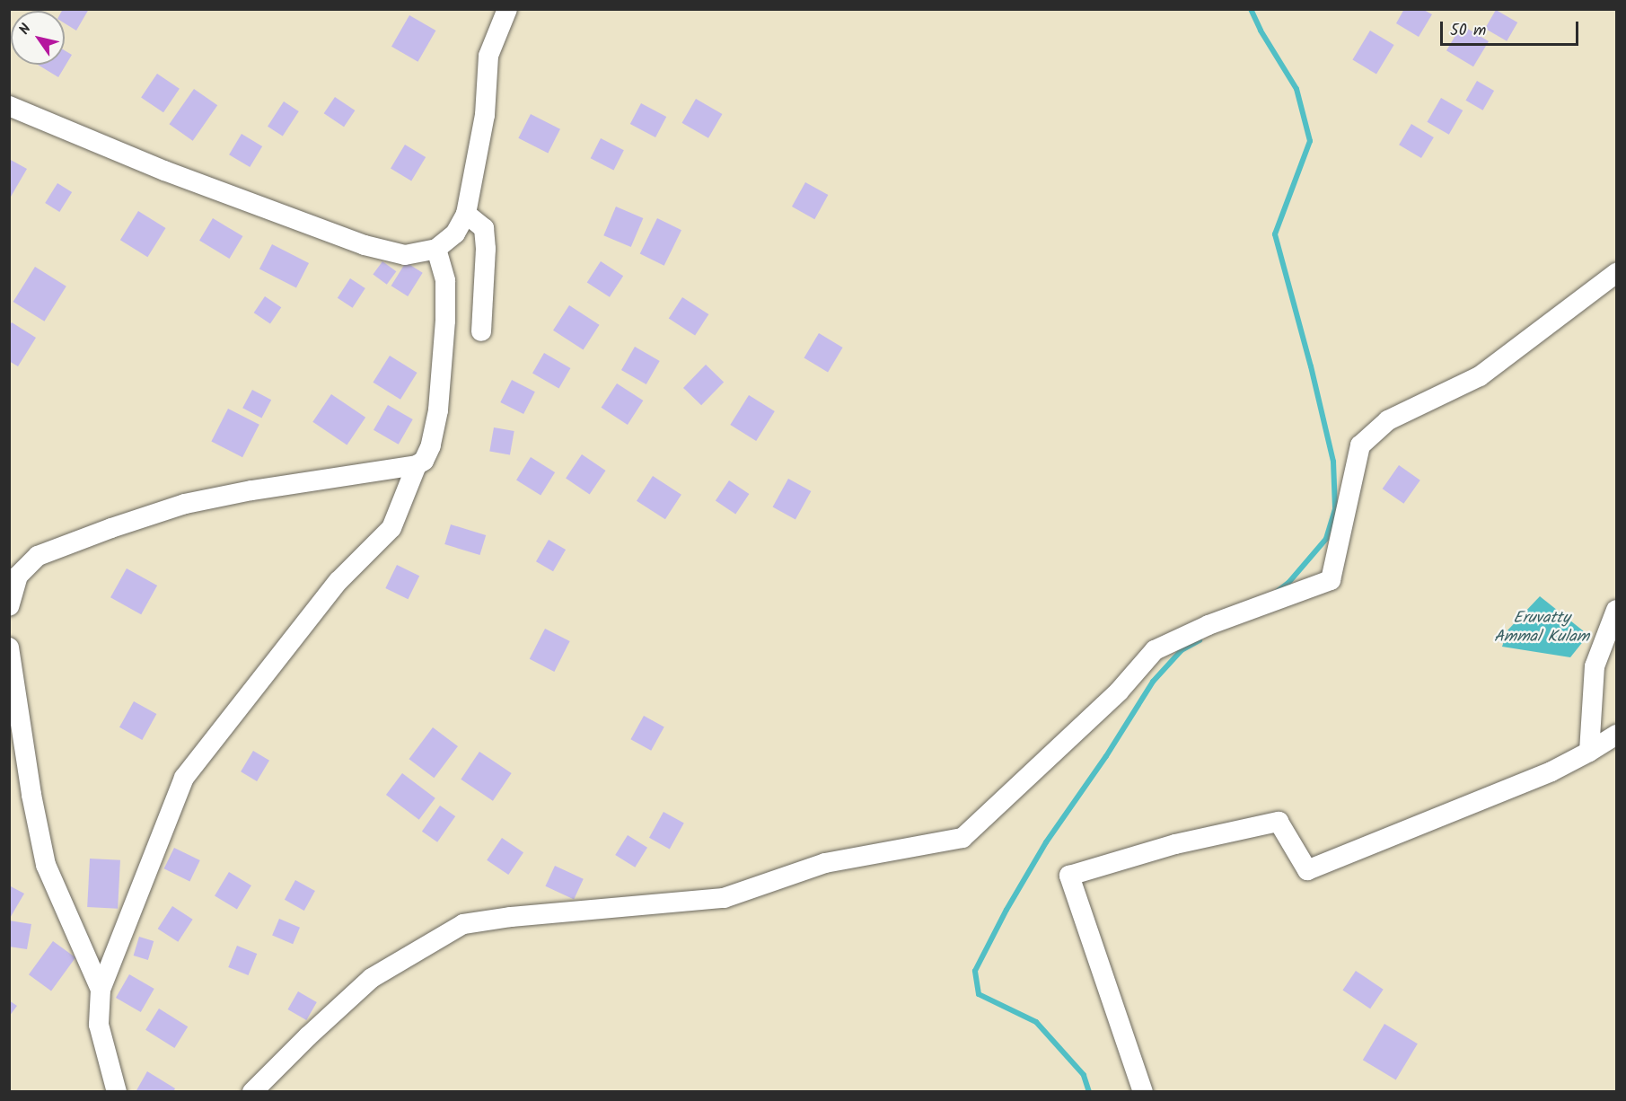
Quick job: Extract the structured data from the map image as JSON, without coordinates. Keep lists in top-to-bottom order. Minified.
{"water":["Eruvatty Ammal Kulam"],"scale_bar":"50 m","north":"top left"}
